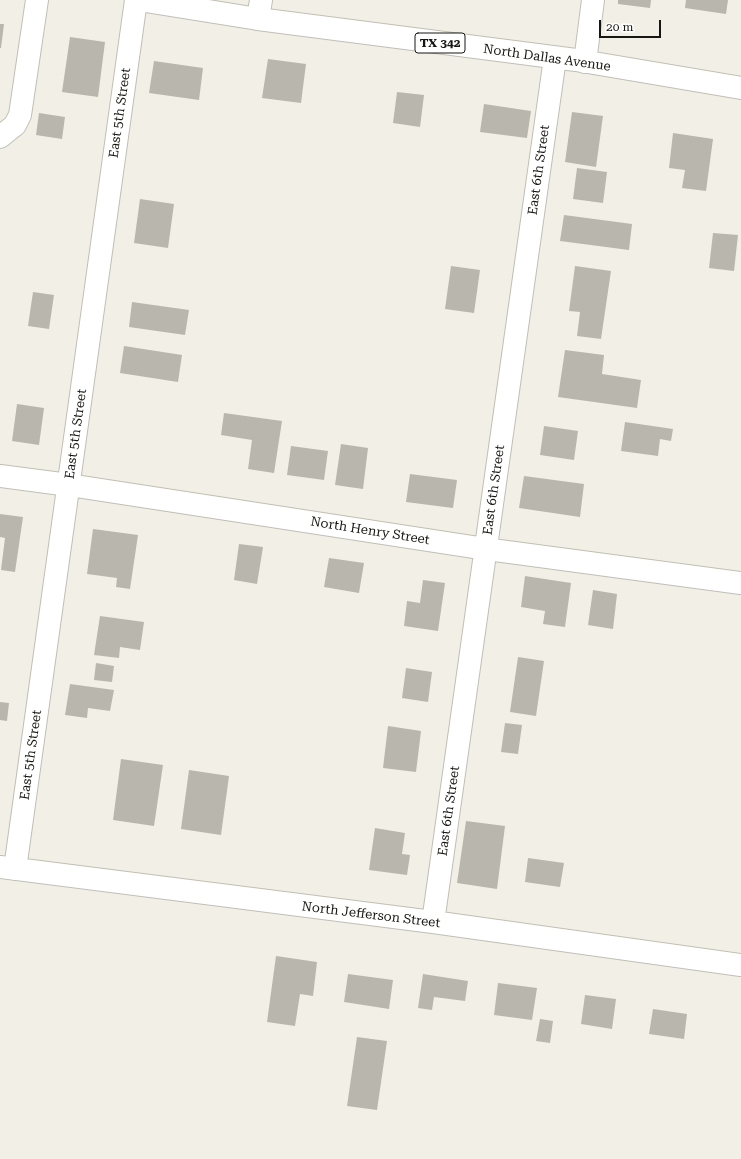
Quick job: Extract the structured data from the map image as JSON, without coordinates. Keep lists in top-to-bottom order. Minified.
{"streets":{"street":["TX 342","North Dallas Avenue","East 5th Street","East 6th Street","North Henry Street","North Jefferson Street"]},"crossings":[["North Dallas Avenue","East 6th Street"],["East 5th Street","North Henry Street"],["East 5th Street","North Jefferson Street"],["East 6th Street","North Henry Street"],["East 6th Street","North Jefferson Street"]],"scale_bar":"20 m"}
